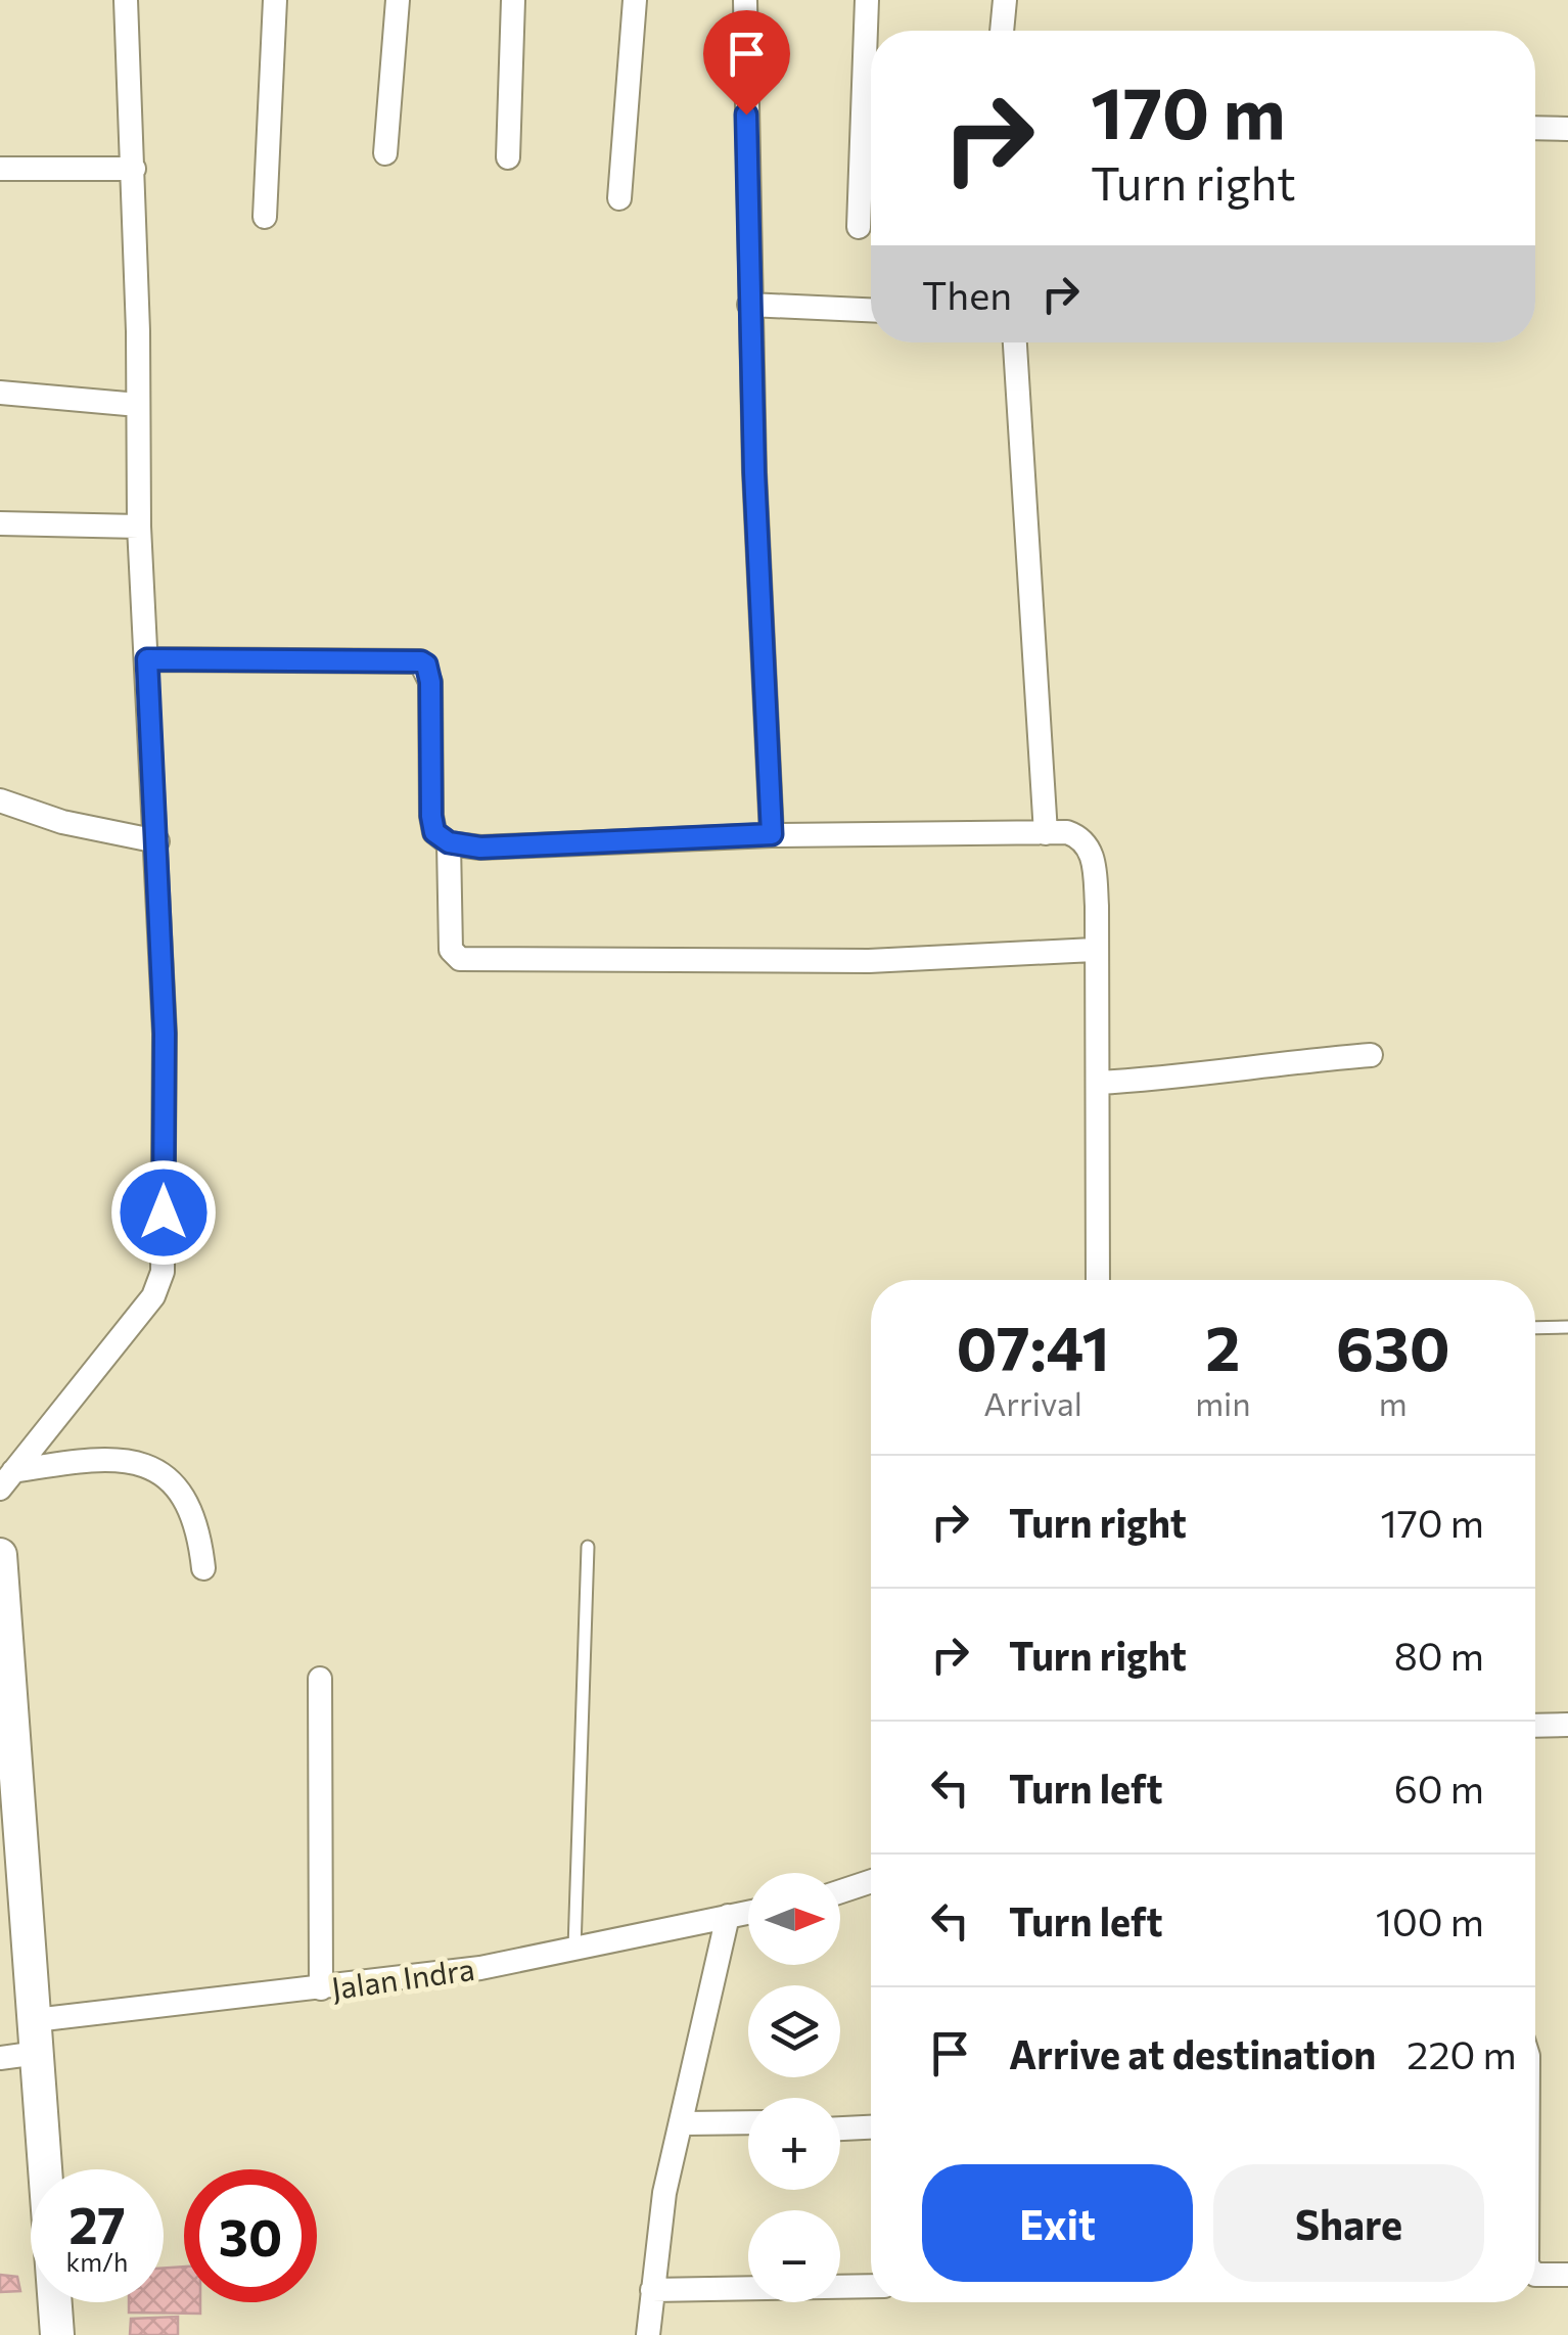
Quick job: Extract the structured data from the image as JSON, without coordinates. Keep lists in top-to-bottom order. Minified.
{"streets":{"street":["Jalan Indra"]},"north":"right","page":{"turn":["170 m","Turn right"],"then":"Then","eta":["07:41","Arrival","2","min","630","m"],"list":[{"name":"Turn right","value":"170 m"},{"name":"Turn right","value":"80 m"},{"name":"Turn left","value":"60 m"},{"name":"Turn left","value":"100 m"},{"name":"Arrive at destination","value":"220 m"}],"map_buttons":["+","−"],"buttons":["Exit","Share"],"speed":"27 km/h","limit":"30"}}
